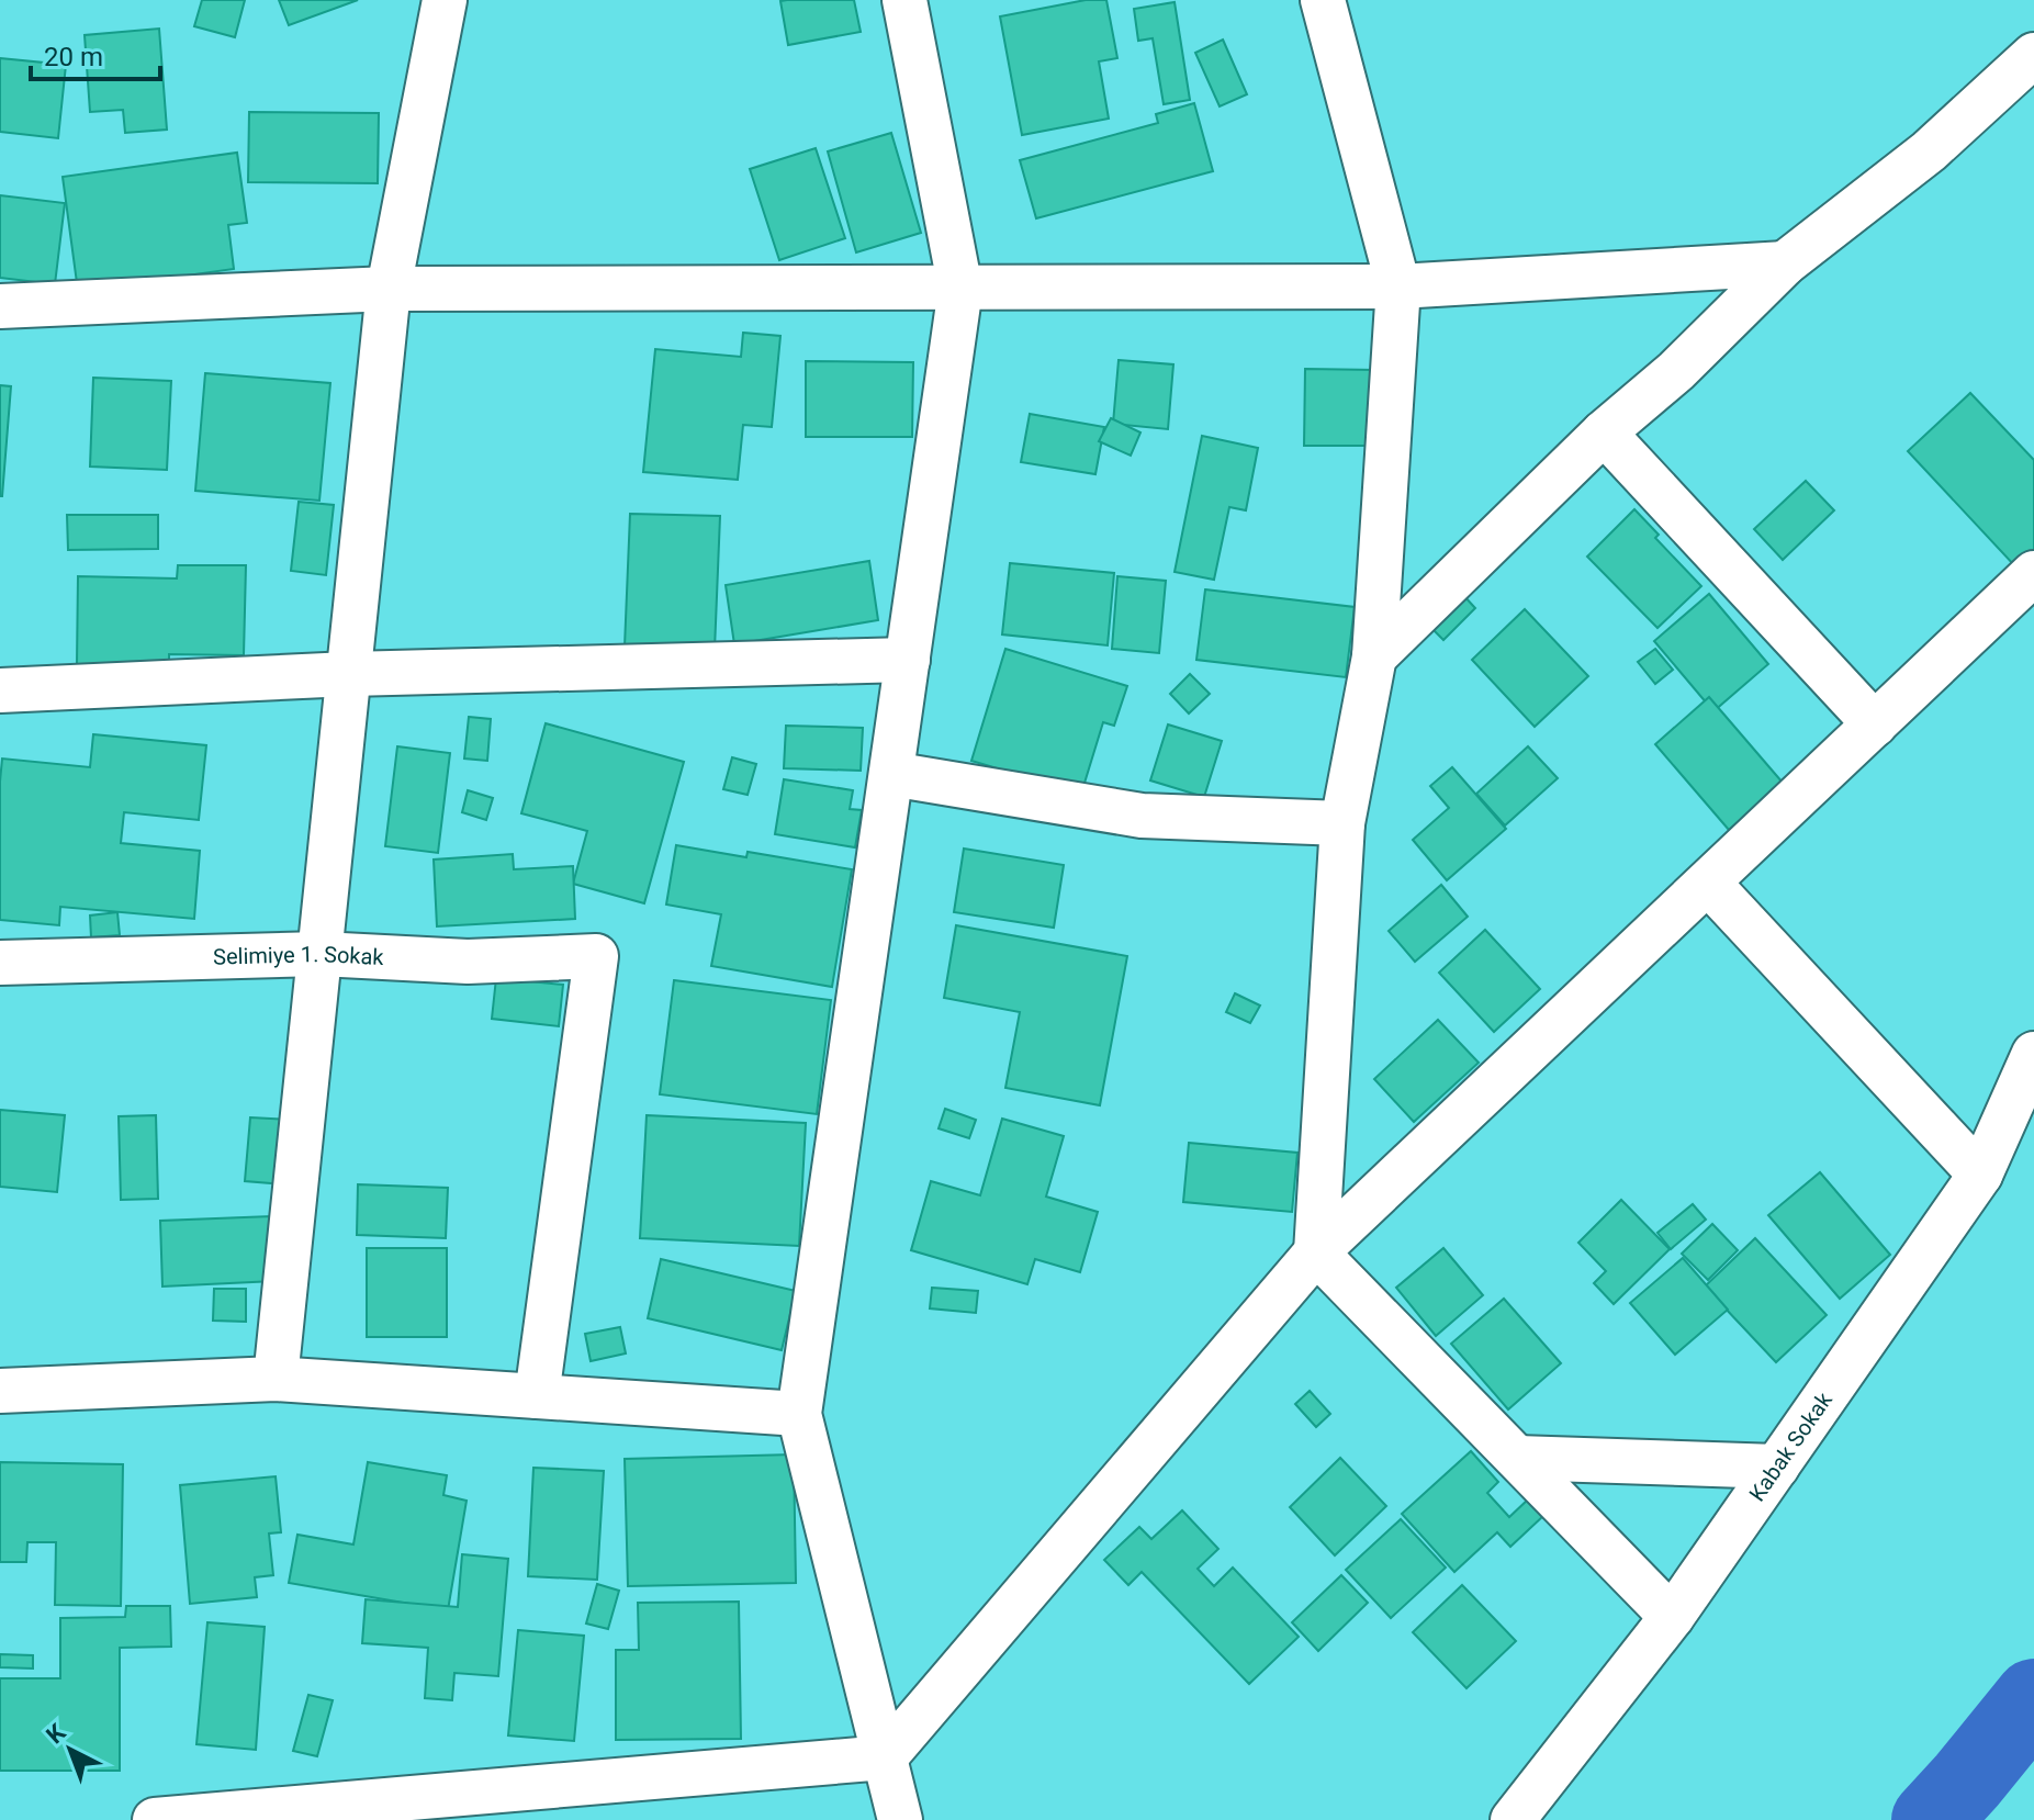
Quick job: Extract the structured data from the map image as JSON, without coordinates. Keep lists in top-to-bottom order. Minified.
{"streets":{"street":["Selimiye 1. Sokak","Kabak Sokak"]},"scale_bar":"20 m","north":"top left"}
